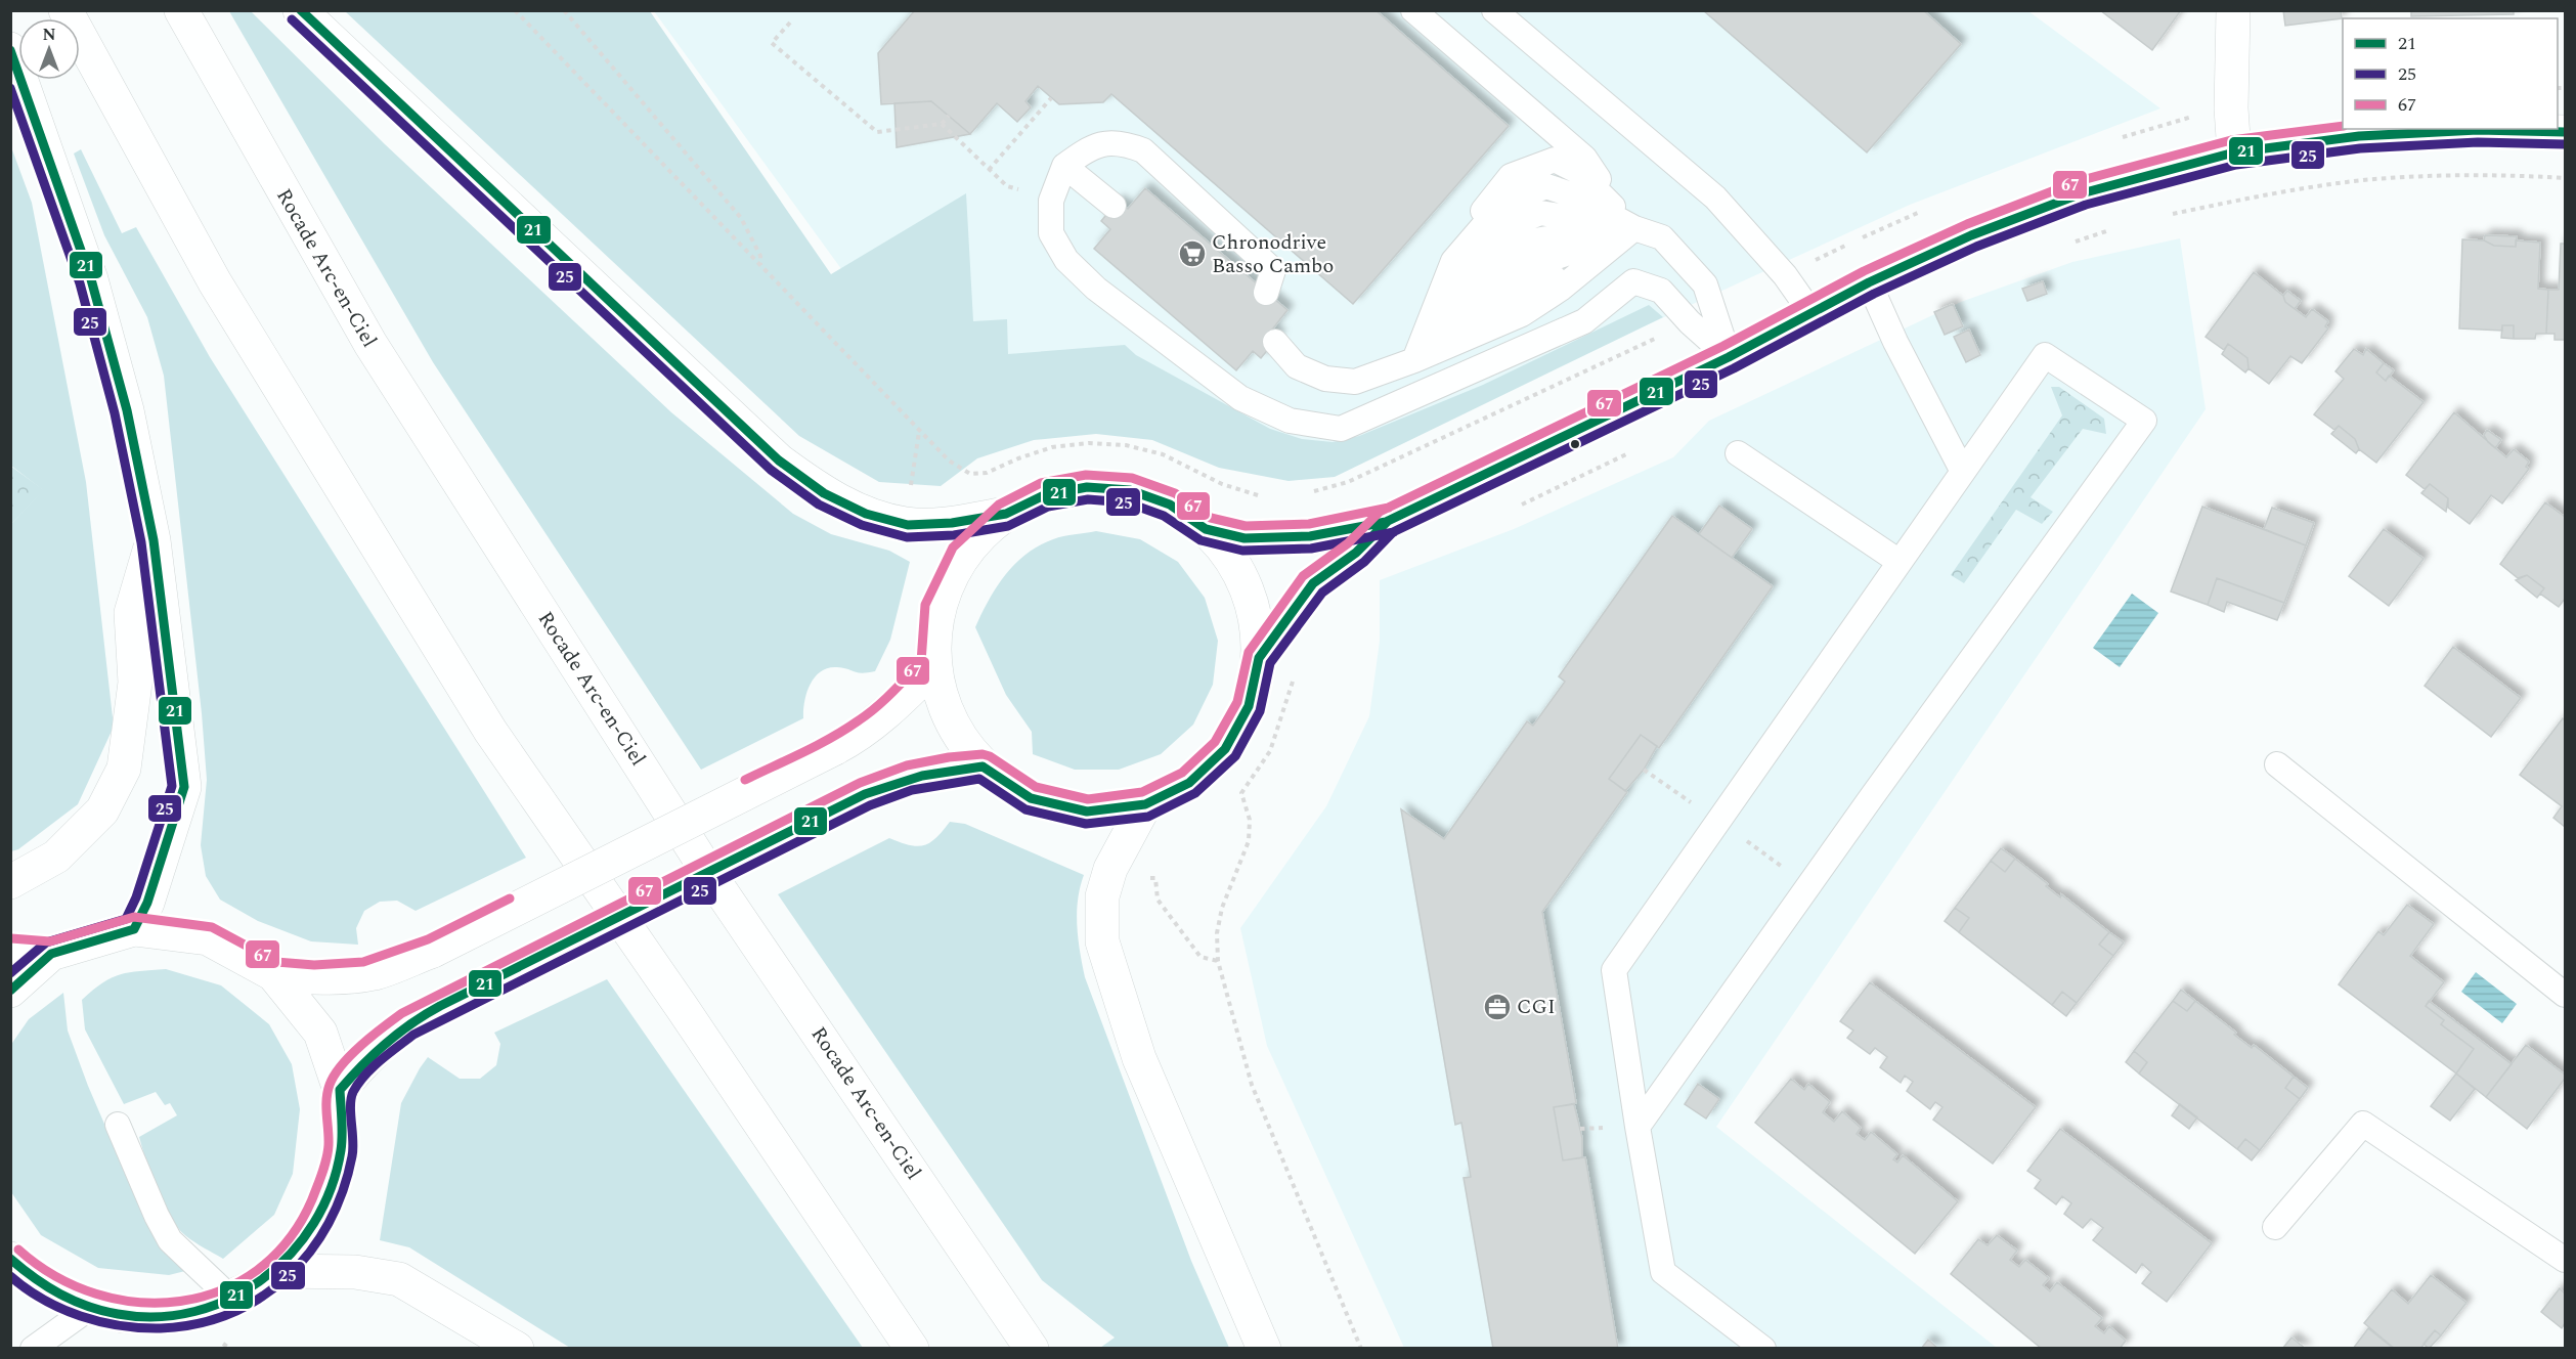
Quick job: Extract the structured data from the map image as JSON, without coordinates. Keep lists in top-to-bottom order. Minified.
{"streets":{"main road":["Rocade Arc-en-Ciel"]},"places":{"supermarket":["Chronodrive Basso Cambo"],"office":["CGI"]},"lines":["transit line 21","transit line 25","transit line 67"],"legend":["21","25","67"],"north":"top"}
